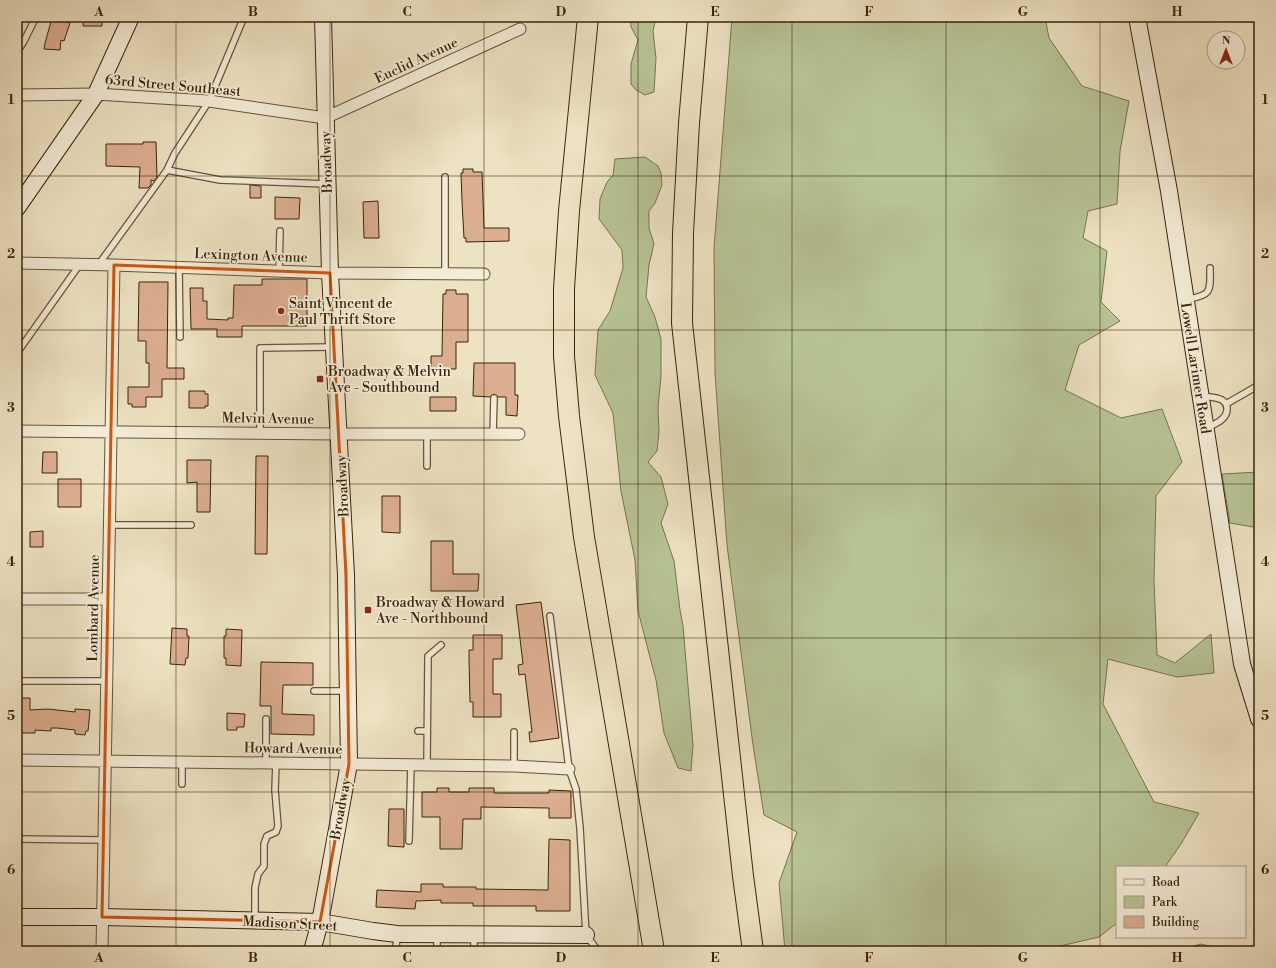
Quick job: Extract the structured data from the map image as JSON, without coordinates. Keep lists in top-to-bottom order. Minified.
{"streets":{"street":["Euclid Avenue","63rd Street Southeast","Broadway","Lexington Avenue","Lowell Larimer Road","Melvin Avenue","Lombard Avenue","Howard Avenue","Madison Street"]},"crossings":[["Euclid Avenue","63rd Street Southeast"],["Euclid Avenue","Broadway"],["63rd Street Southeast","Broadway"],["Broadway","Lexington Avenue"],["Broadway","Melvin Avenue"],["Broadway","Howard Avenue"],["Broadway","Madison Street"],["Lexington Avenue","Lombard Avenue"],["Melvin Avenue","Lombard Avenue"],["Lombard Avenue","Howard Avenue"],["Lombard Avenue","Madison Street"]],"places":{"other":["Saint Vincent de Paul Thrift Store"],"transit":["Broadway & Melvin Ave - Southbound","Broadway & Howard Ave - Northbound"]},"legend":["Road","Park","Building"],"north":"top","grid":{"columns":["A","B","C","D","E","F","G","H"],"rows":["1","2","3","4","5","6"]}}
